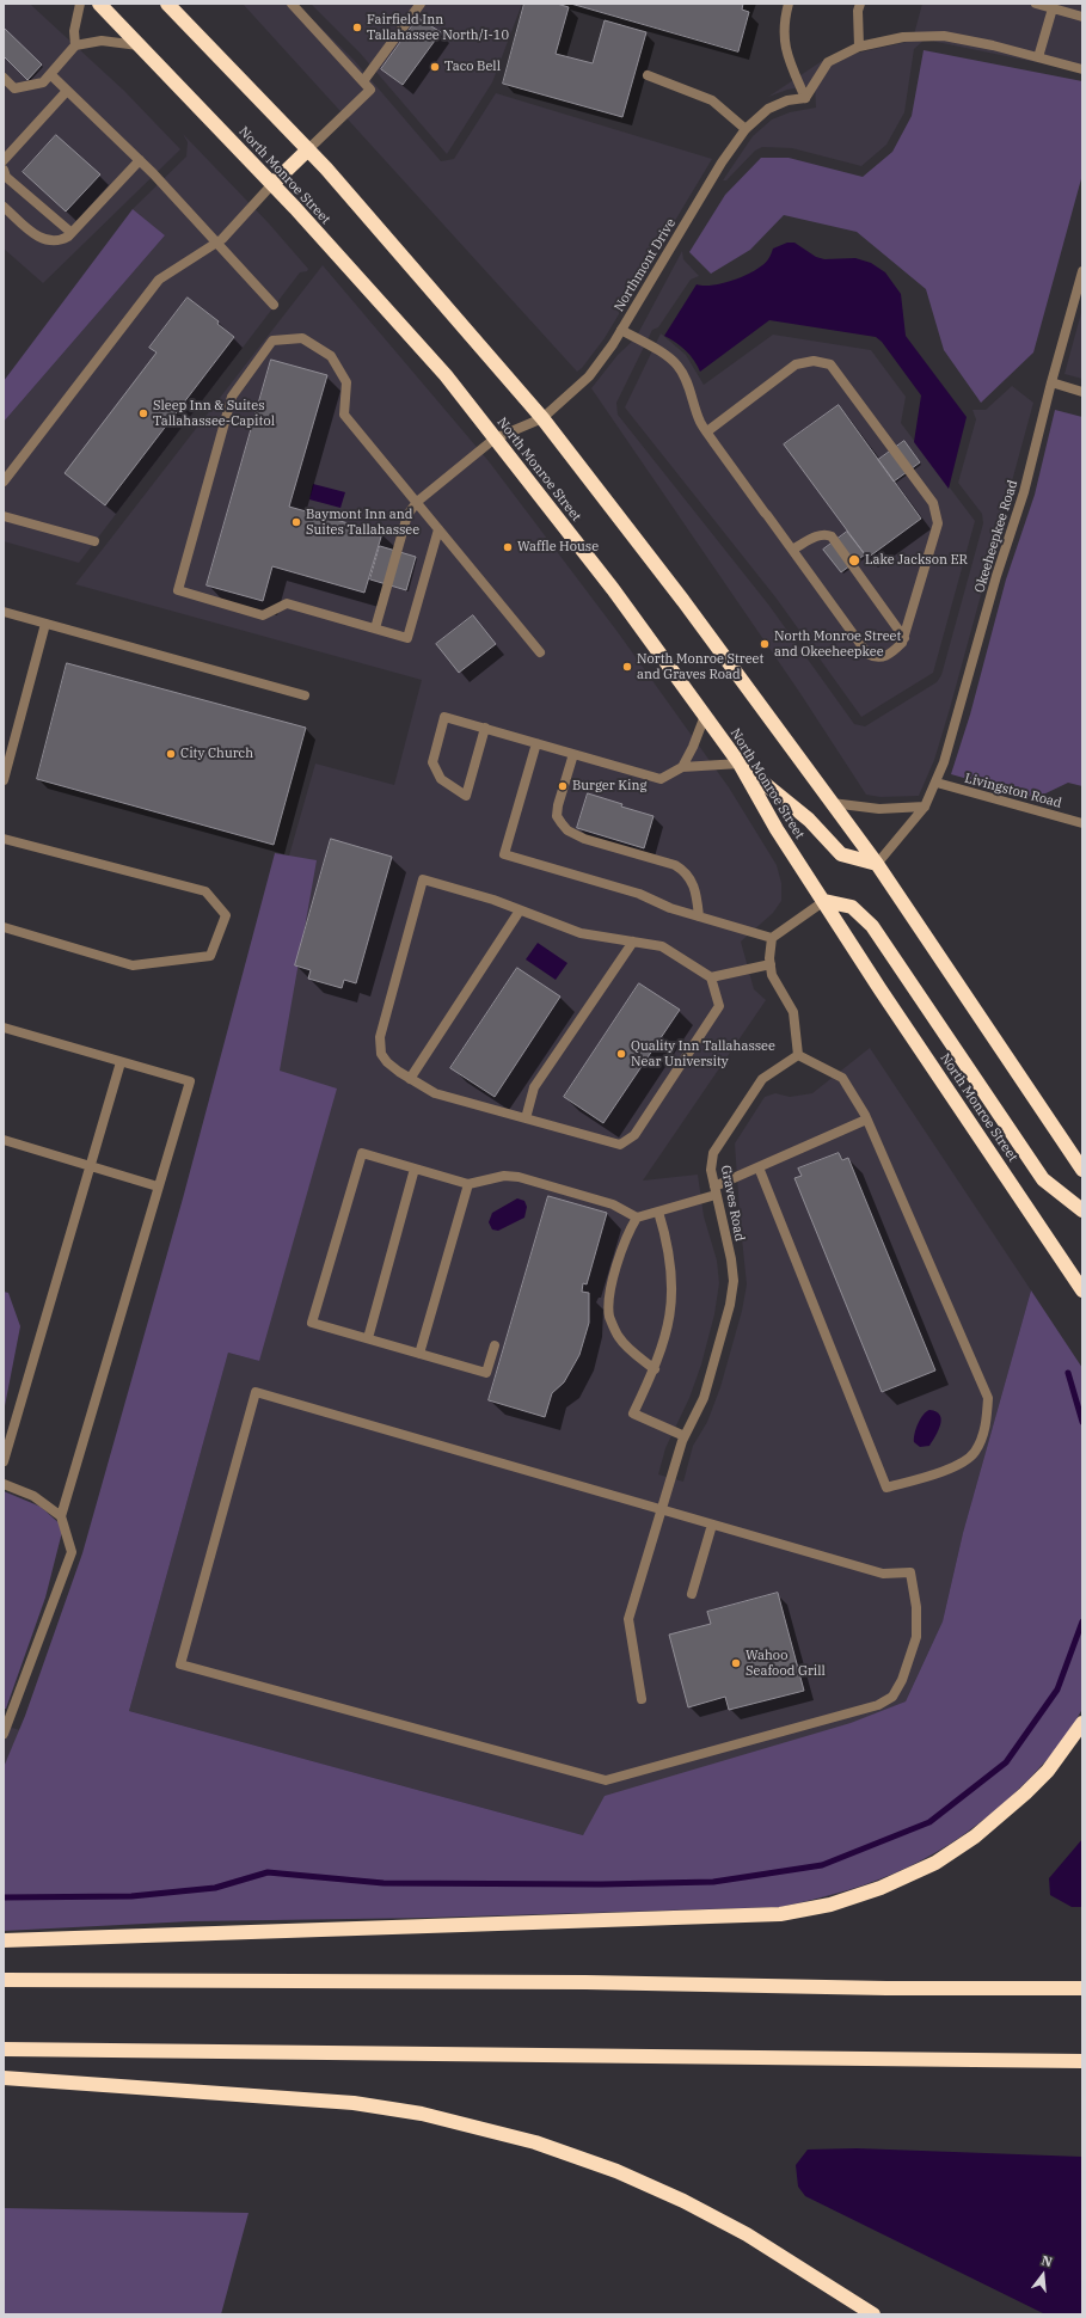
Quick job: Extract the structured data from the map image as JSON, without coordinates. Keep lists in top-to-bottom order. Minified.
{"streets":{"highway":["North Monroe Street"],"street":["Northmont Drive","Okeeheepkee Road","Livingston Road","Graves Road"]},"crossings":[["North Monroe Street","Northmont Drive"],["Okeeheepkee Road","Livingston Road"]],"places":["Fairfield Inn Tallahassee North/I-10","Taco Bell","Sleep Inn & Suites Tallahassee-Capitol","Baymont Inn and Suites Tallahassee","Waffle House","Lake Jackson ER","North Monroe Street and Okeeheepkee","North Monroe Street and Graves Road","City Church","Burger King","Quality Inn Tallahassee Near University","Wahoo Seafood Grill"],"north":"top"}
